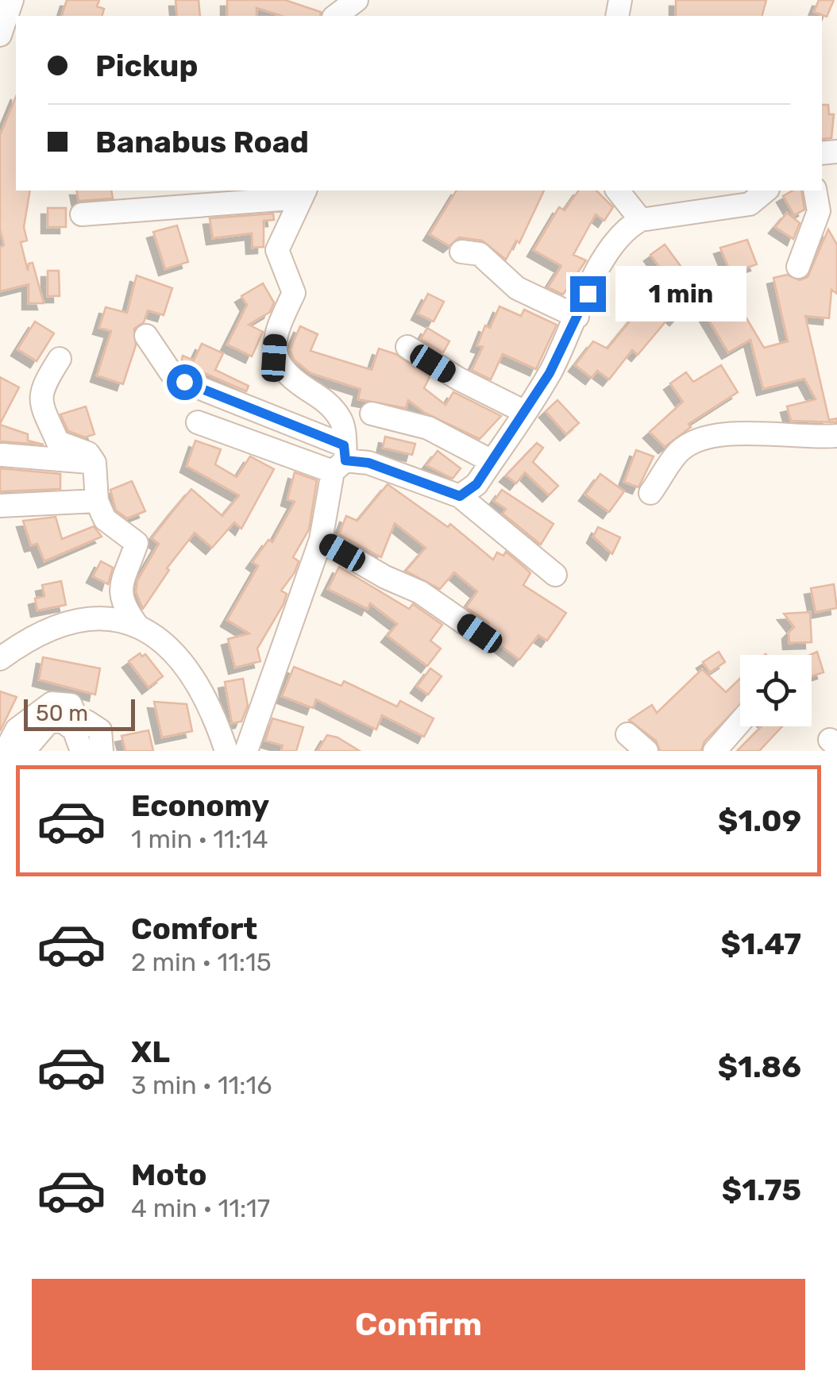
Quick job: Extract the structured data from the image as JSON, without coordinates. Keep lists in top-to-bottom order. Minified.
{"scale_bar":"50 m","page":{"banner":["Pickup","Banabus Road"],"bubble":"1 min","scale":"50 m","list":[{"name":"Economy","note":"1 min · 11:14","value":"$1.09"},{"name":"Comfort","note":"2 min · 11:15","value":"$1.47"},{"name":"XL","note":"3 min · 11:16","value":"$1.86"},{"name":"Moto","note":"4 min · 11:17","value":"$1.75"}],"buttons":"Confirm"}}
